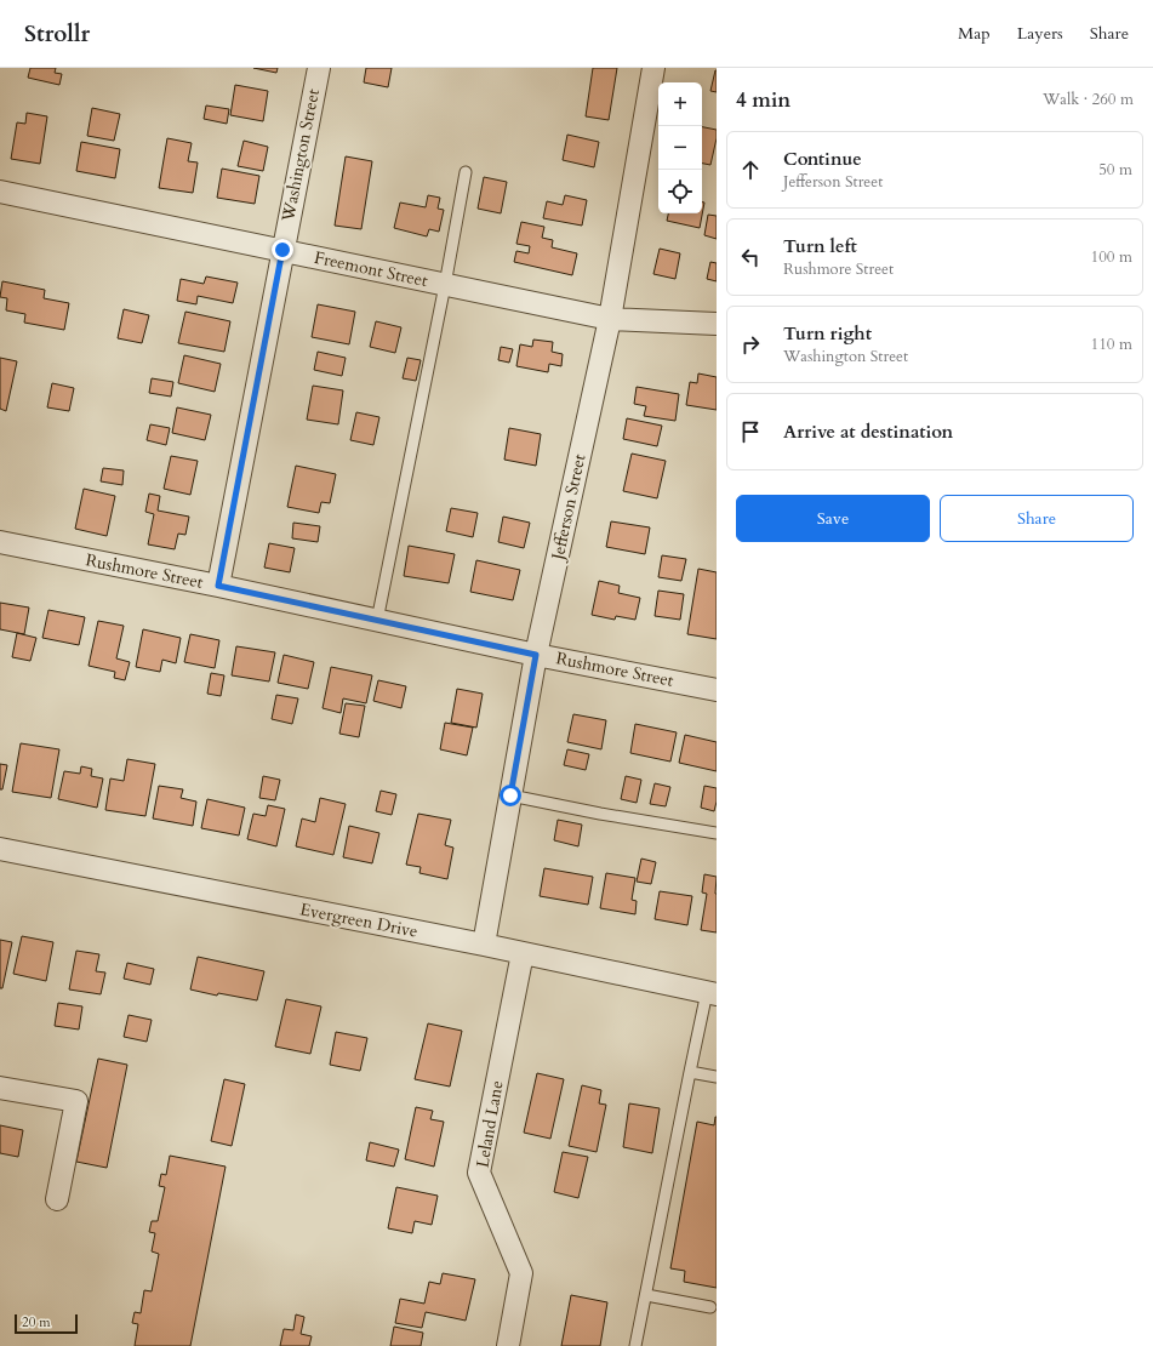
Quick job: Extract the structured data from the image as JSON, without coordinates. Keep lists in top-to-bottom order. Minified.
{"streets":{"street":["Washington Street","Freemont Street","Jefferson Street","Rushmore Street","Evergreen Drive","Leland Lane"]},"crossings":[["Washington Street","Freemont Street"],["Washington Street","Rushmore Street"],["Freemont Street","Jefferson Street"],["Jefferson Street","Rushmore Street"],["Jefferson Street","Evergreen Drive"],["Evergreen Drive","Leland Lane"]],"scale_bar":"20 m","page":{"header":"Strollr","nav":["Map","Layers","Share"],"heading":["4 min","Walk · 260 m"],"map_buttons":["+","−"],"list":[["Continue","Jefferson Street","50 m"],["Turn left","Rushmore Street","100 m"],["Turn right","Washington Street","110 m"],"Arrive at destination"],"buttons":["Save","Share"],"scale":"20 m"}}
